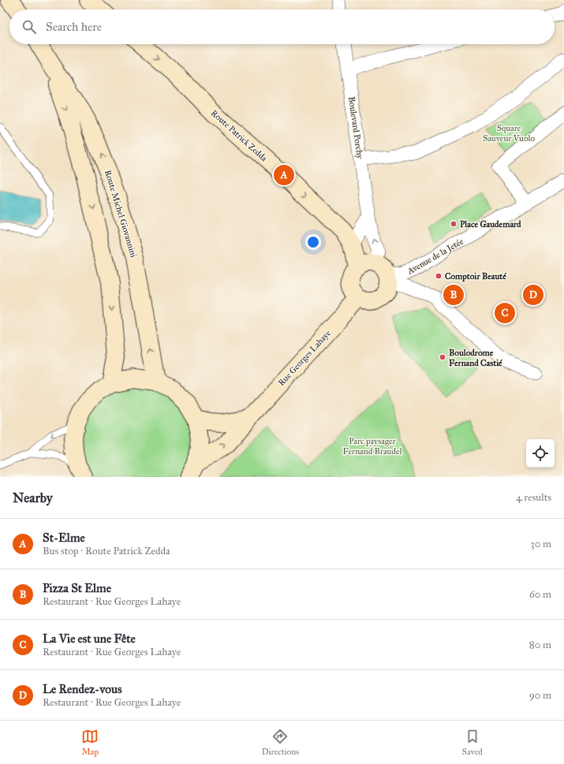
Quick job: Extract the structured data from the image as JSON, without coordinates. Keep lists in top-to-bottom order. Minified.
{"streets":{"main road":["Route Patrick Zedda","Route Michel Giovannini","Rue Georges Lahaye"],"street":["Boulevard Porchy","Avenue de la Jetée"]},"crossings":[["Boulevard Porchy","Route Patrick Zedda"],["Boulevard Porchy","Avenue de la Jetée"],["Boulevard Porchy","Rue Georges Lahaye"],["Route Patrick Zedda","Avenue de la Jetée"],["Route Patrick Zedda","Rue Georges Lahaye"],["Avenue de la Jetée","Rue Georges Lahaye"]],"one_way":["Route Patrick Zedda"],"parks":["Square Sauveur Vuolo","Parc paysager Fernand Braudel"],"places":["Place Gaudemard","Comptoir Beauté","Boulodrome Fernand Castié"],"page":{"search":"Search here","pins":["A","B","D","C"],"heading":["Nearby","4 results"],"list":[{"mark":"A","name":"St-Elme","note":"Bus stop · Route Patrick Zedda","value":"30 m"},{"mark":"B","name":"Pizza St Elme","note":"Restaurant · Rue Georges Lahaye","value":"60 m"},{"mark":"C","name":"La Vie est une Fête","note":"Restaurant · Rue Georges Lahaye","value":"80 m"},{"mark":"D","name":"Le Rendez-vous","note":"Restaurant · Rue Georges Lahaye","value":"90 m"}],"nav":["Map","Directions","Saved"]}}
